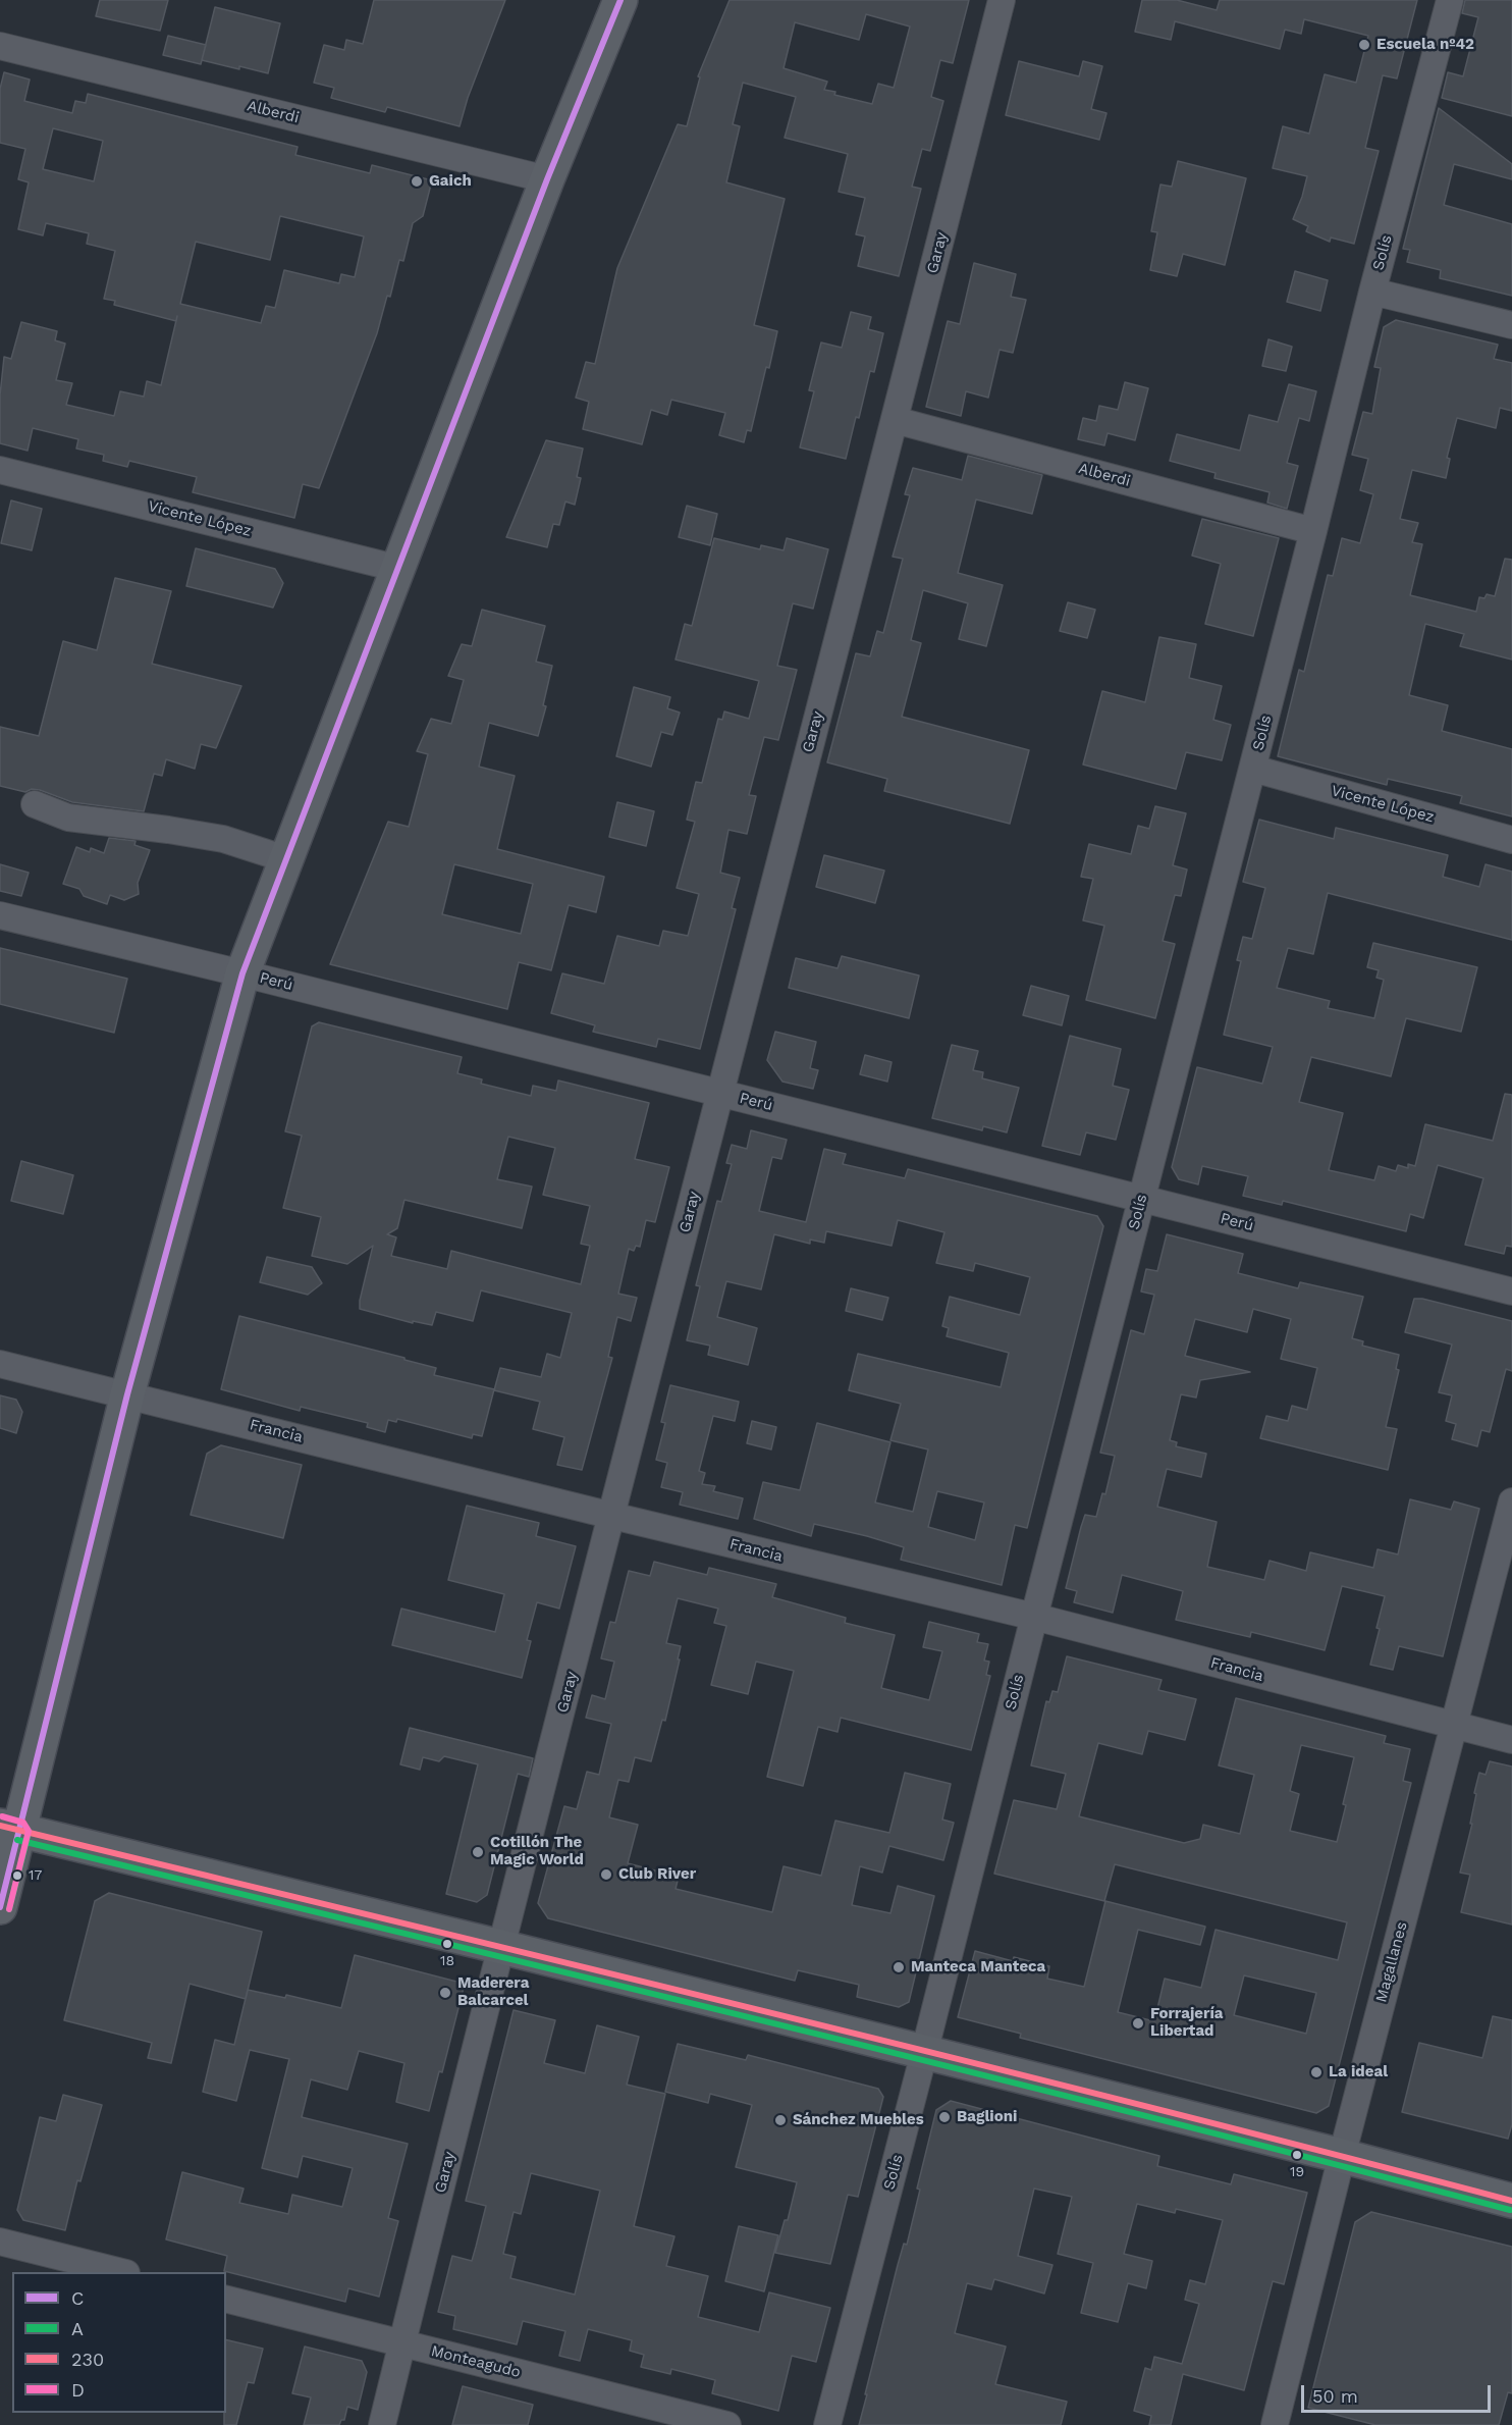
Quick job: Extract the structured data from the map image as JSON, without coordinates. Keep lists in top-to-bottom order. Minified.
{"streets":{"street":["Alberdi","Garay","Solís","Vicente López","Perú","Francia","Magallanes","Monteagudo"]},"crossings":[["Alberdi","Garay"],["Alberdi","Solís"],["Garay","Perú"],["Garay","Francia"],["Garay","Monteagudo"],["Solís","Vicente López"],["Solís","Perú"],["Solís","Francia"],["Francia","Magallanes"]],"places":["Escuela nº42","Gaich","Cotillón The Magic World","Club River","17","18","Manteca Manteca","Maderera Balcarcel","Forrajería Libertad","La ideal","Baglioni","Sánchez Muebles","19"],"lines":["transit line C","transit line D","transit line 230","transit line A"],"legend":["C","A","230","D"],"scale_bar":"50 m"}
